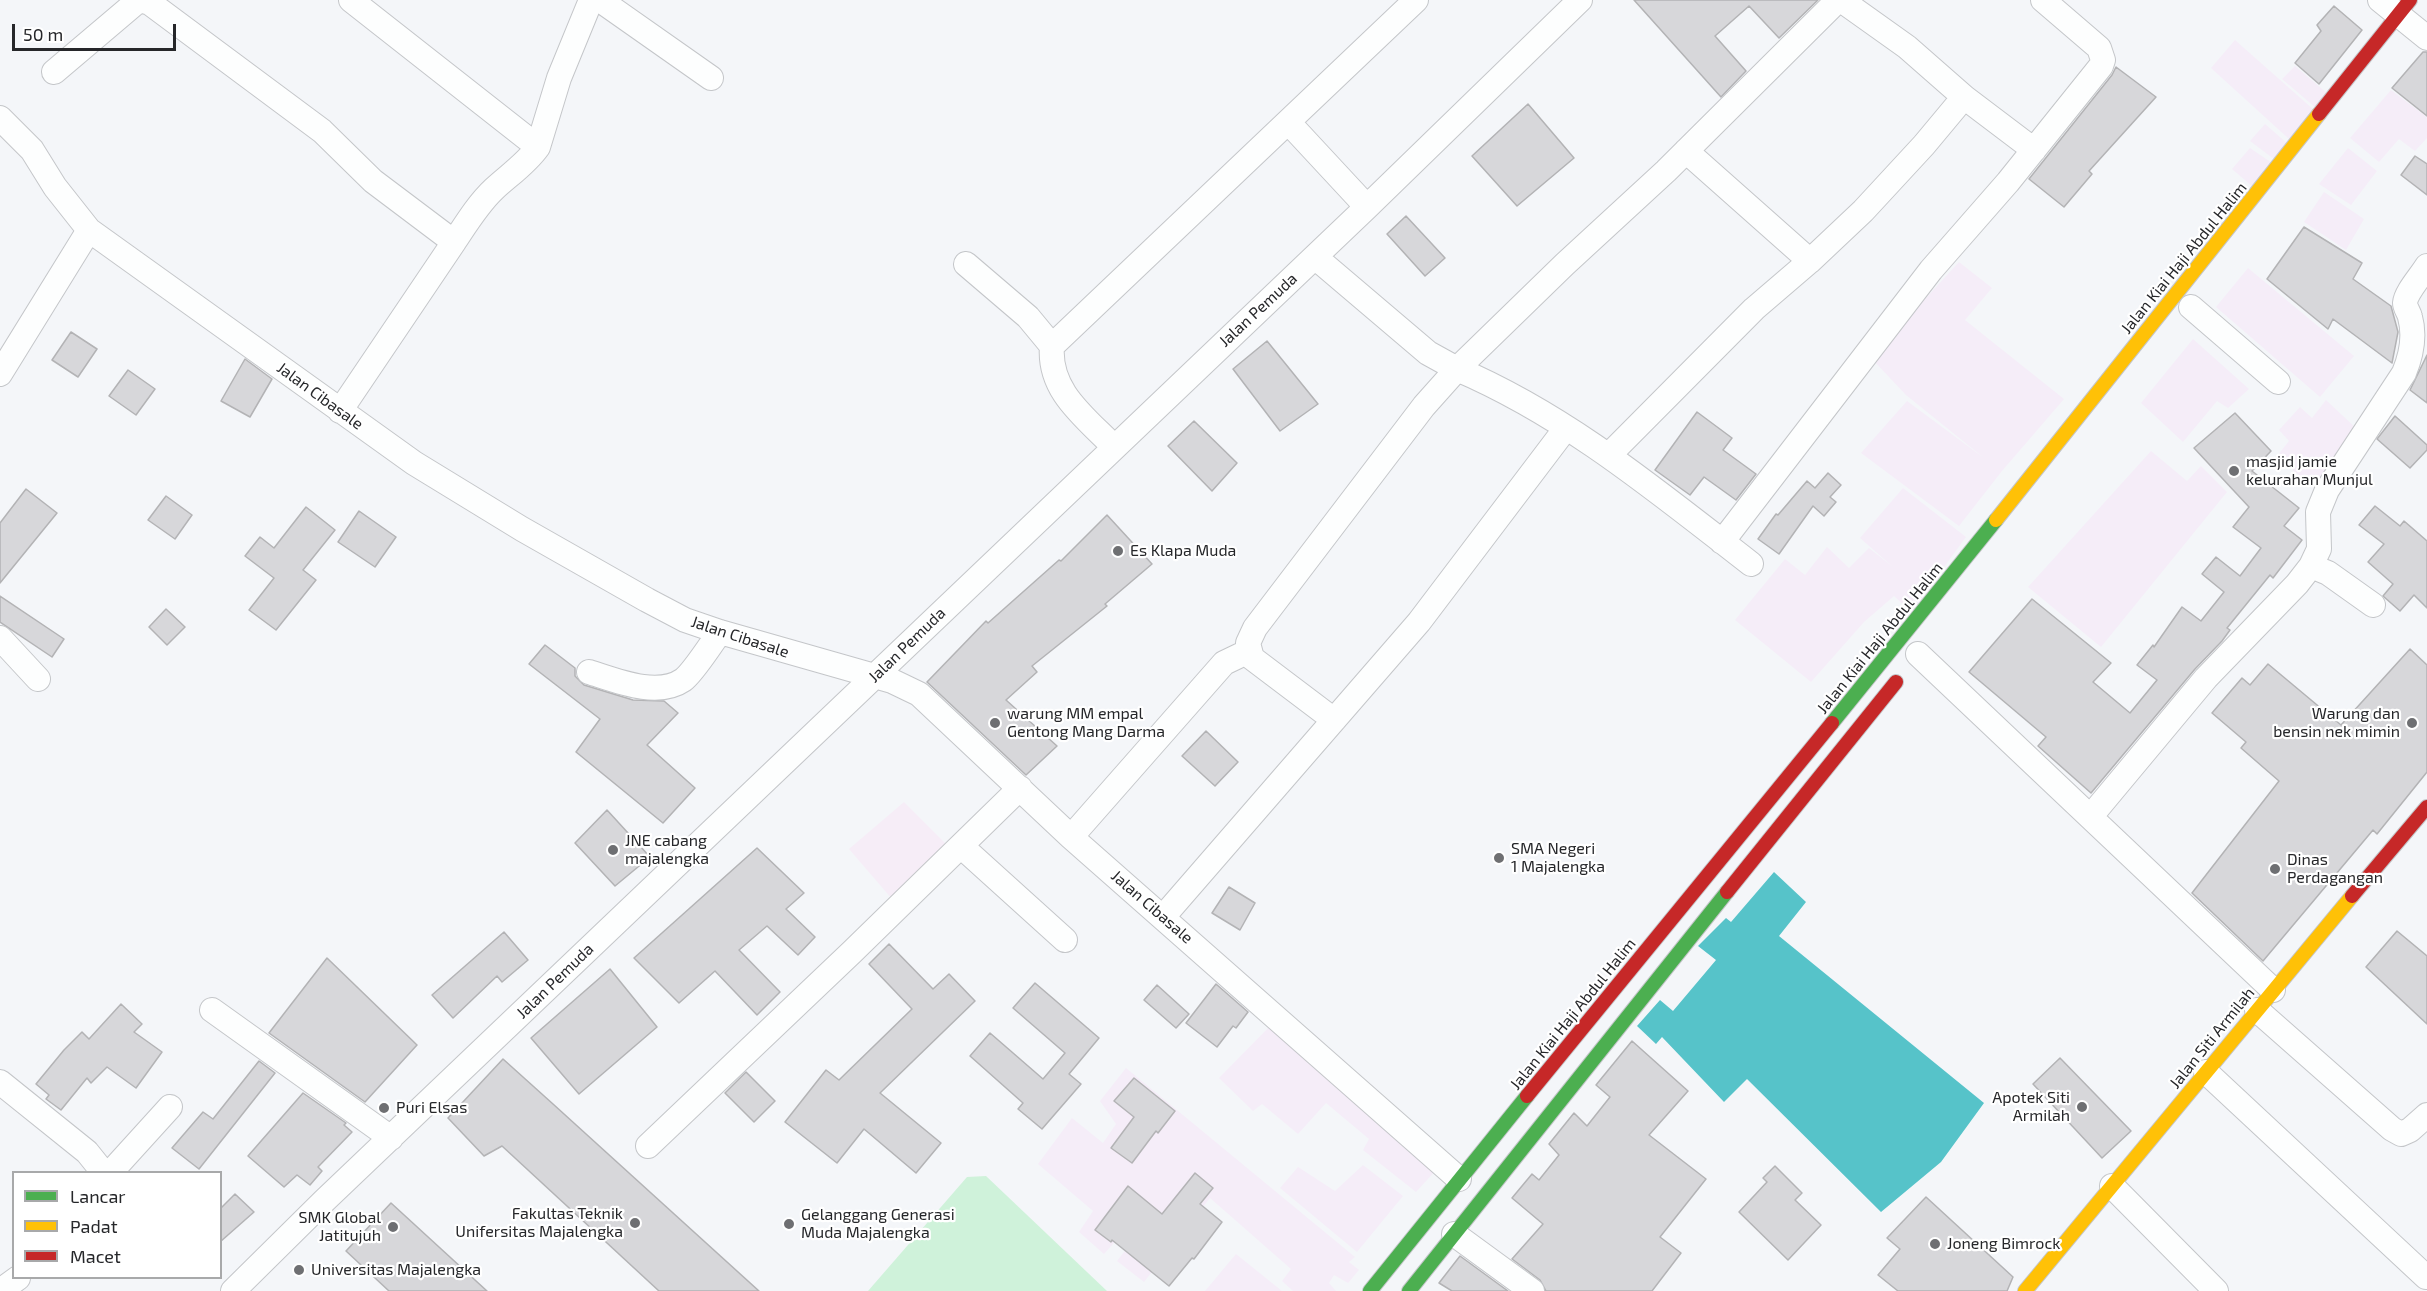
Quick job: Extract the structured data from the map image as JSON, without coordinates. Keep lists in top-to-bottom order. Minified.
{"streets":{"main road":["Jalan Kiai Haji Abdul Halim","Jalan Siti Armilah"],"street":["Jalan Pemuda","Jalan Cibasale"]},"crossings":[["Jalan Kiai Haji Abdul Halim","Jalan Cibasale"],["Jalan Pemuda","Jalan Cibasale"]],"places":["masjid jamie kelurahan Munjul","Es Klapa Muda","warung MM empal Gentong Mang Darma","Warung dan bensin nek mimin","JNE cabang majalengka","SMA Negeri 1 Majalengka","Dinas Perdagangan","Apotek Siti Armilah","Puri Elsas","Fakultas Teknik Unifersitas Majalengka","Gelanggang Generasi Muda Majalengka","SMK Global Jatitujuh","Joneng Bimrock","Universitas Majalengka"],"legend":["Lancar","Padat","Macet"],"scale_bar":"50 m"}
